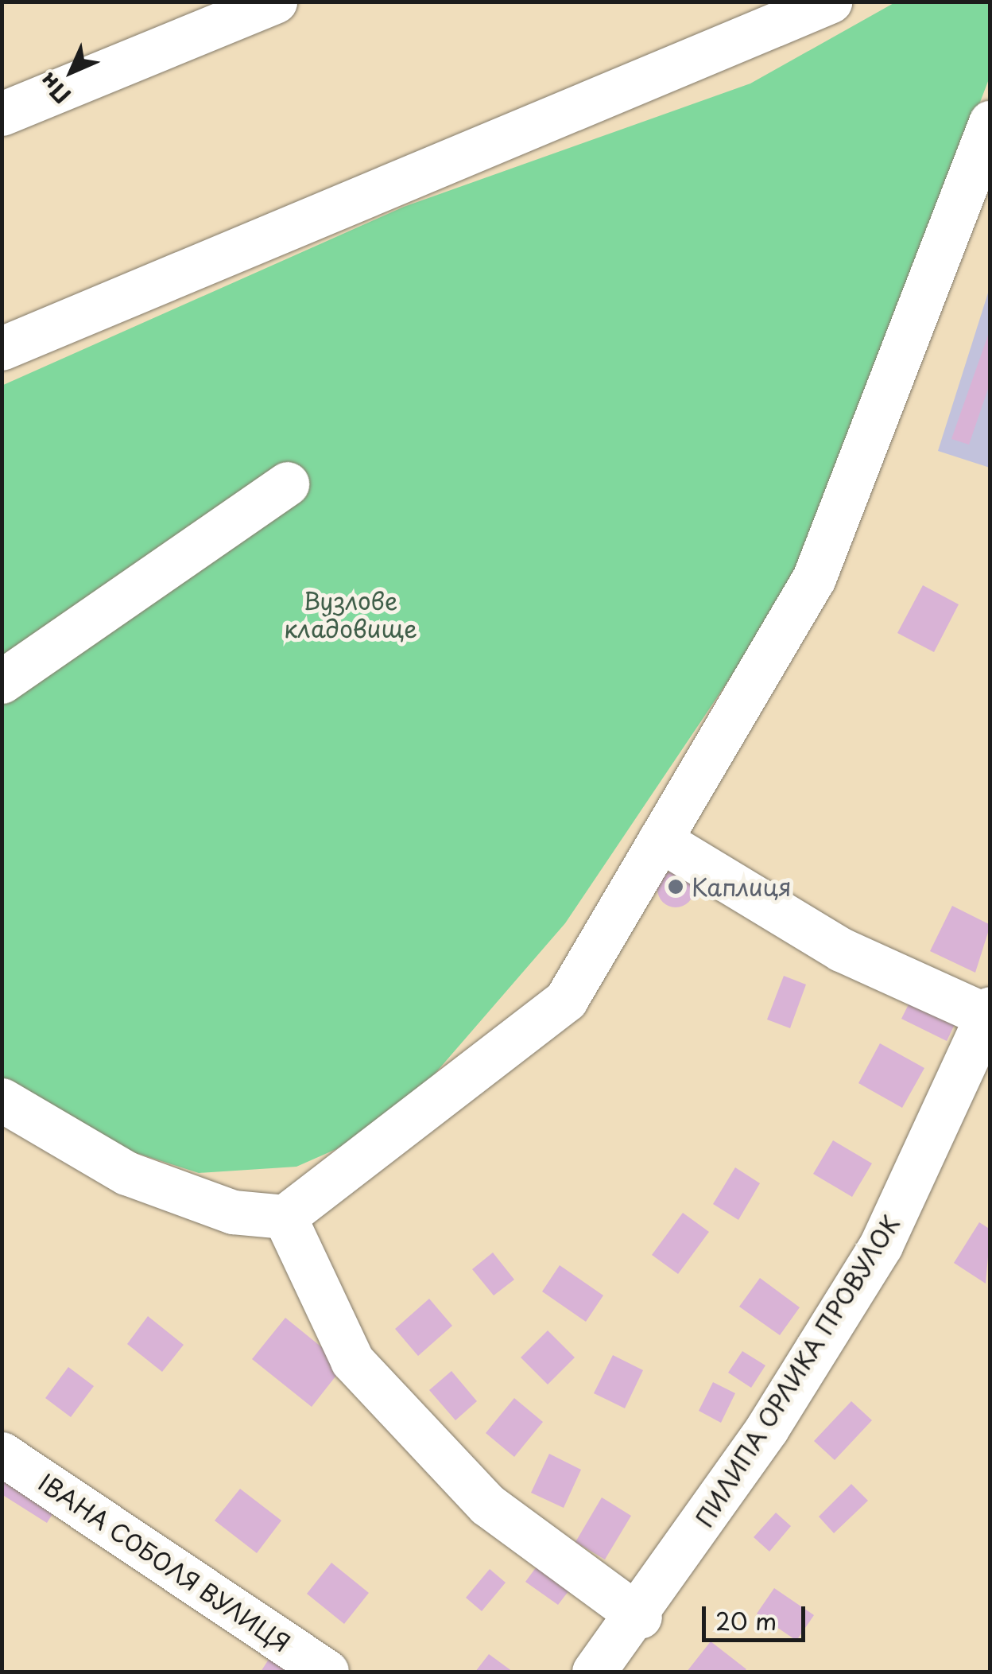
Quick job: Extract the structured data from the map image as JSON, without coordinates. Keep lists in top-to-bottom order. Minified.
{"streets":{"street":["ПИЛИПА ОРЛИКА ПРОВУЛОК","ІВАНА СОБОЛЯ ВУЛИЦЯ"]},"parks":["Вузлове кладовище"],"places":["Каплиця"],"scale_bar":"20 m","north":"bottom left"}
